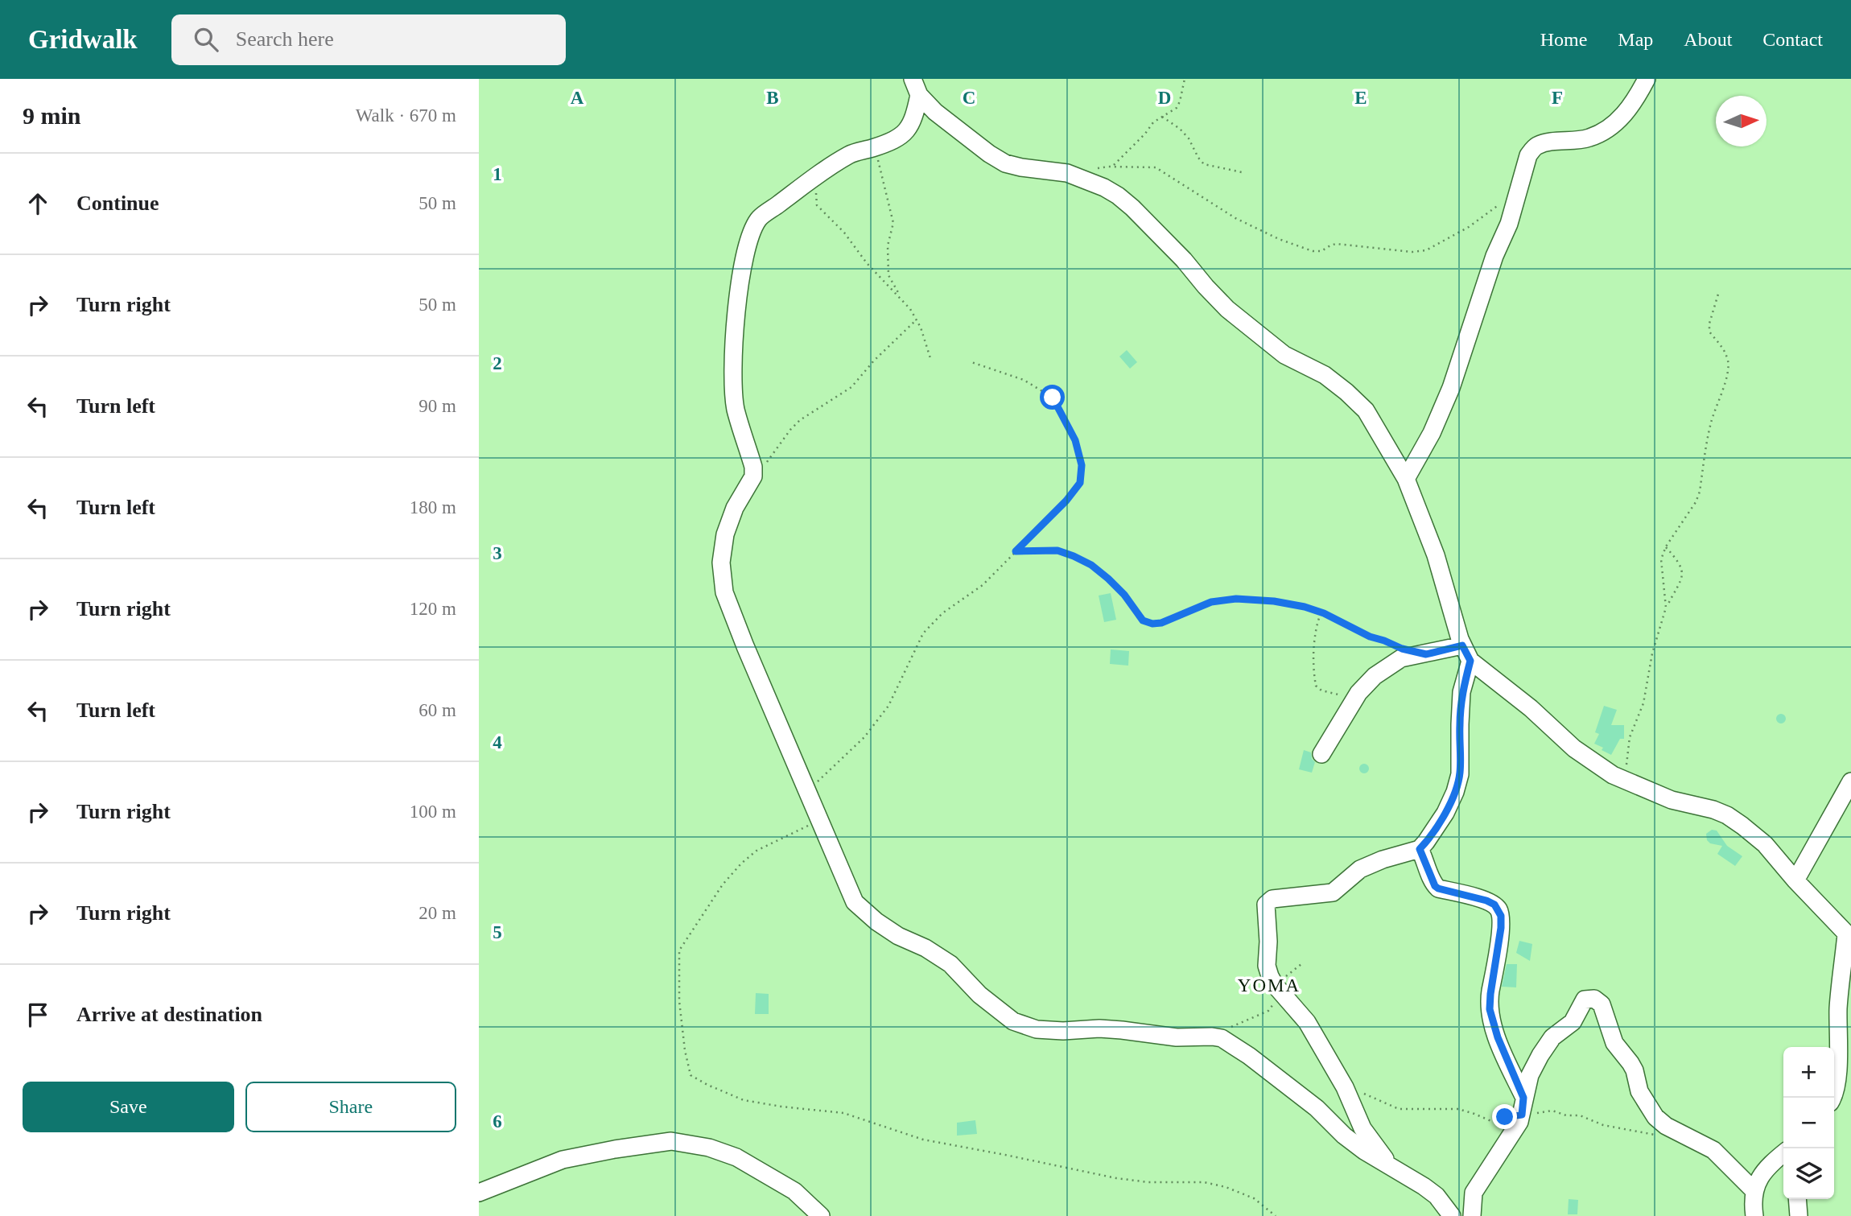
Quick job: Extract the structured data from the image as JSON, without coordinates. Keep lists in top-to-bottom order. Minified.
{"districts":["YOMA"],"north":"right","page":{"header":"Gridwalk","search":"Search here","nav":["Home","Map","About","Contact"],"heading":["9 min","Walk · 670 m"],"list":[["Continue","50 m"],["Turn right","50 m"],["Turn left","90 m"],["Turn left","180 m"],["Turn right","120 m"],["Turn left","60 m"],["Turn right","100 m"],["Turn right","20 m"],"Arrive at destination"],"map_buttons":["+","−"],"buttons":["Save","Share"]},"grid":{"columns":["A","B","C","D","E","F"],"rows":["1","2","3","4","5","6"]}}
